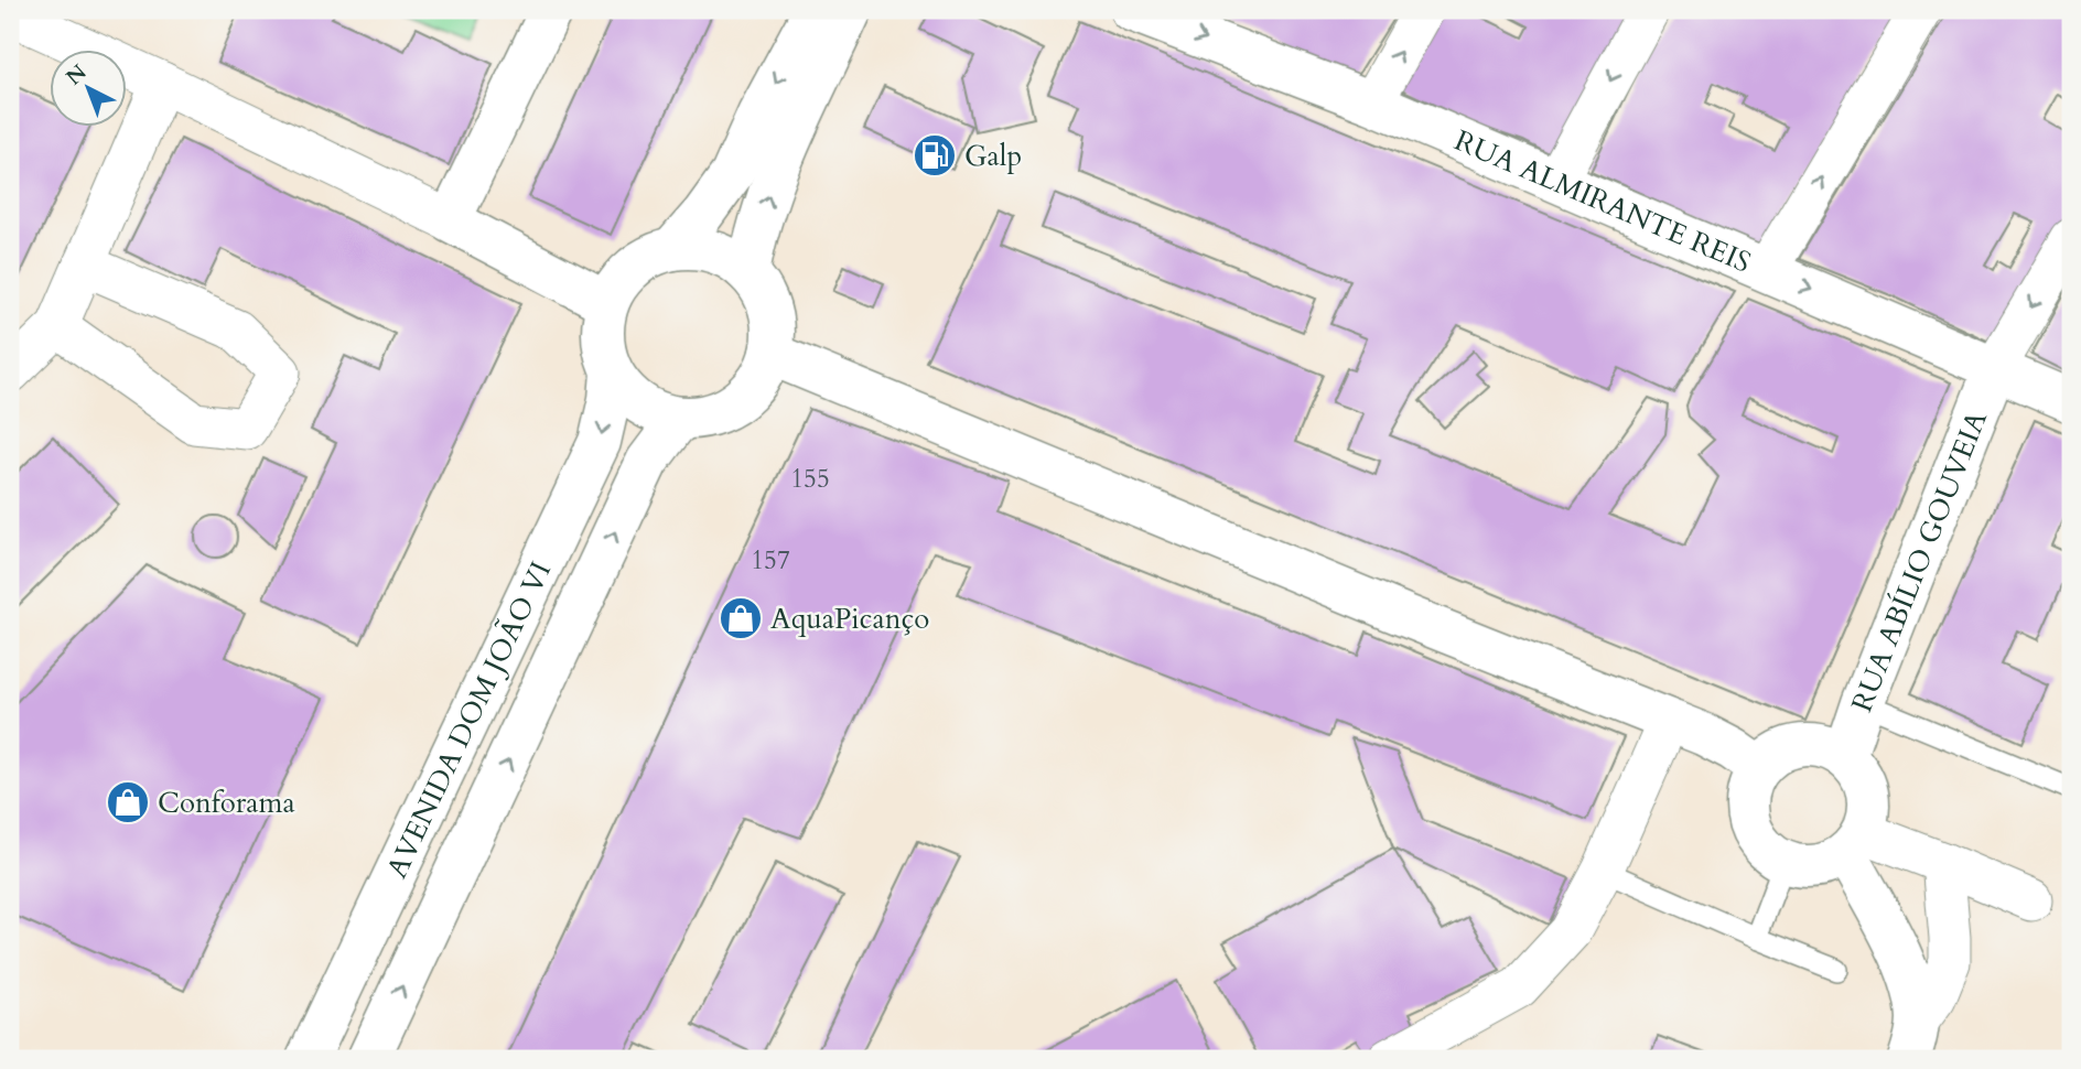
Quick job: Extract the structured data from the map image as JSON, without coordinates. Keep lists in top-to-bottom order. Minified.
{"streets":{"street":["RUA ALMIRANTE REIS","RUA ABÍLIO GOUVEIA","AVENIDA DOM JOÃO VI"]},"crossings":[["RUA ALMIRANTE REIS","RUA ABÍLIO GOUVEIA"]],"one_way":["RUA ALMIRANTE REIS"],"places":{"fuel station":["Galp"],"shop":["AquaPicanço","Conforama"]},"house_numbers":["155","157"],"north":"top left"}
